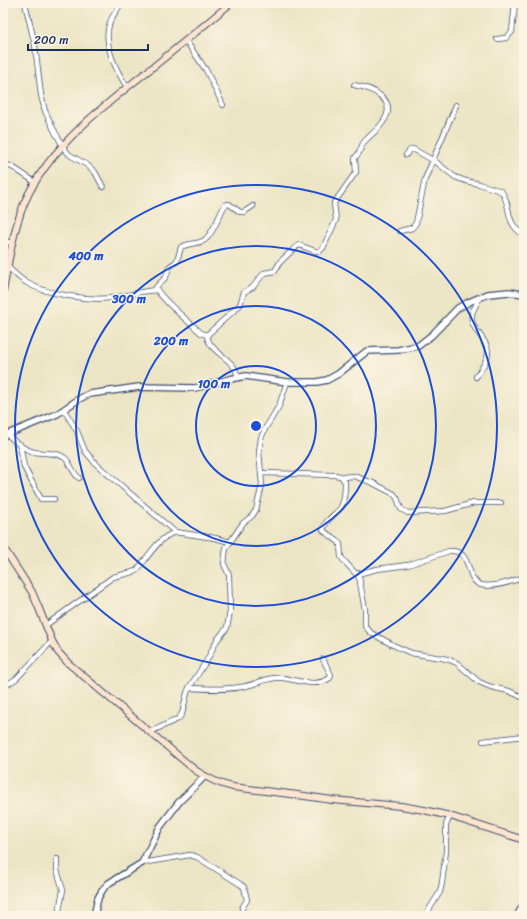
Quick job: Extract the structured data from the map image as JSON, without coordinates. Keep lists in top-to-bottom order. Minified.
{"scale_bar":"200 m","rings":["400 m","300 m","200 m","100 m"]}
